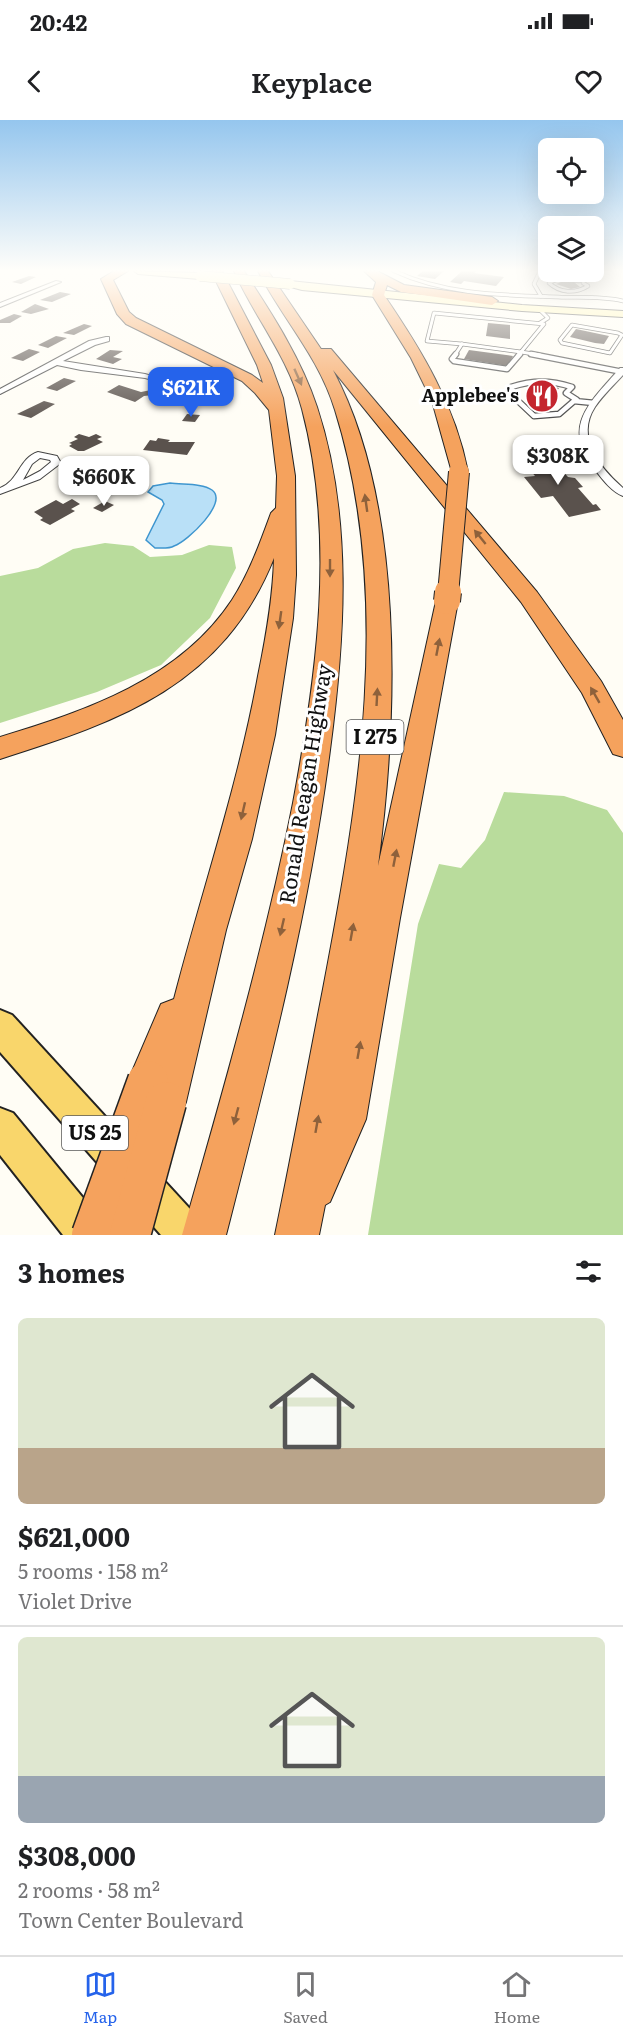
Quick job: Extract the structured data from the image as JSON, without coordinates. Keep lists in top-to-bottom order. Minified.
{"streets":{"highway":["I 275","Ronald Reagan Highway"],"main road":["US 25"]},"places":{"restaurant":["Applebee's"]},"page":{"status":"20:42","header":"Keyplace","price":["$621K","$308K","$660K"],"heading":"3 homes","list":[{"name":"$621,000","note":"5 rooms · 158 m² · Violet Drive"},{"name":"$308,000","note":"2 rooms · 58 m² · Town Center Boulevard"}],"tabs":["Map","Saved","Home"]}}
